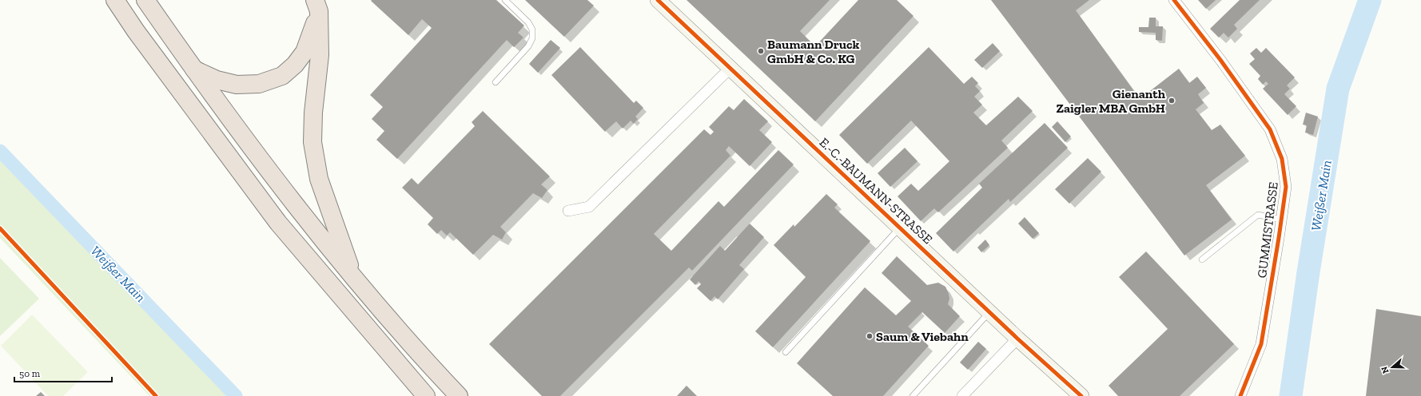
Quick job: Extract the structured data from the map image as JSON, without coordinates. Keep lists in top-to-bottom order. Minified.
{"streets":{"street":["E.-C.-BAUMANN-STRASSE","GUMMISTRASSE"]},"water":["Weißer Main"],"places":["Baumann Druck GmbH & Co. KG","Gienanth Zaigler MBA GmbH","Saum & Viebahn"],"scale_bar":"50 m","north":"left"}
